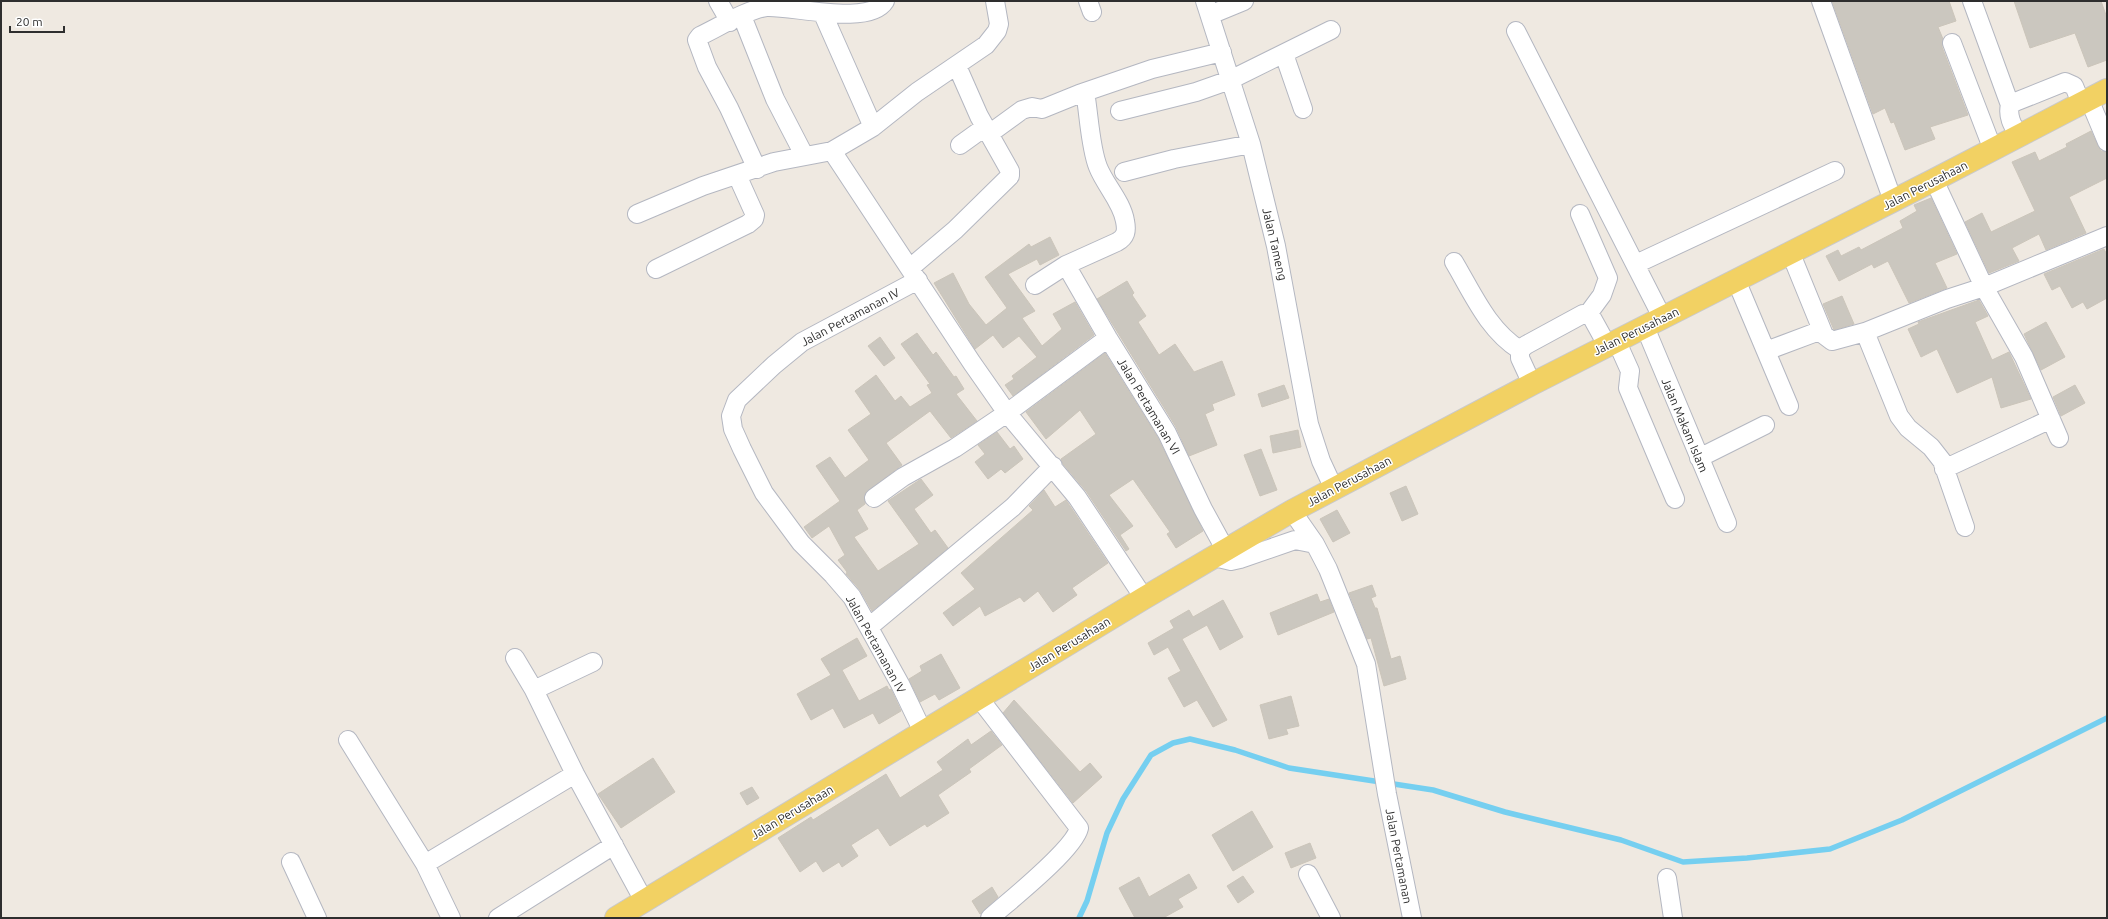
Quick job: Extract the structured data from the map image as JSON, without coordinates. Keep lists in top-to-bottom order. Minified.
{"streets":{"main road":["Jalan Perusahaan"],"street":["Jalan Tameng","Jalan Pertamanan IV","Jalan Pertamanan VI","Jalan Makam Islam","Jalan Pertamanan"]},"crossings":[["Jalan Perusahaan","Jalan Tameng"],["Jalan Perusahaan","Jalan Pertamanan IV"],["Jalan Perusahaan","Jalan Pertamanan VI"],["Jalan Perusahaan","Jalan Makam Islam"],["Jalan Perusahaan","Jalan Pertamanan"]],"scale_bar":"20 m"}
